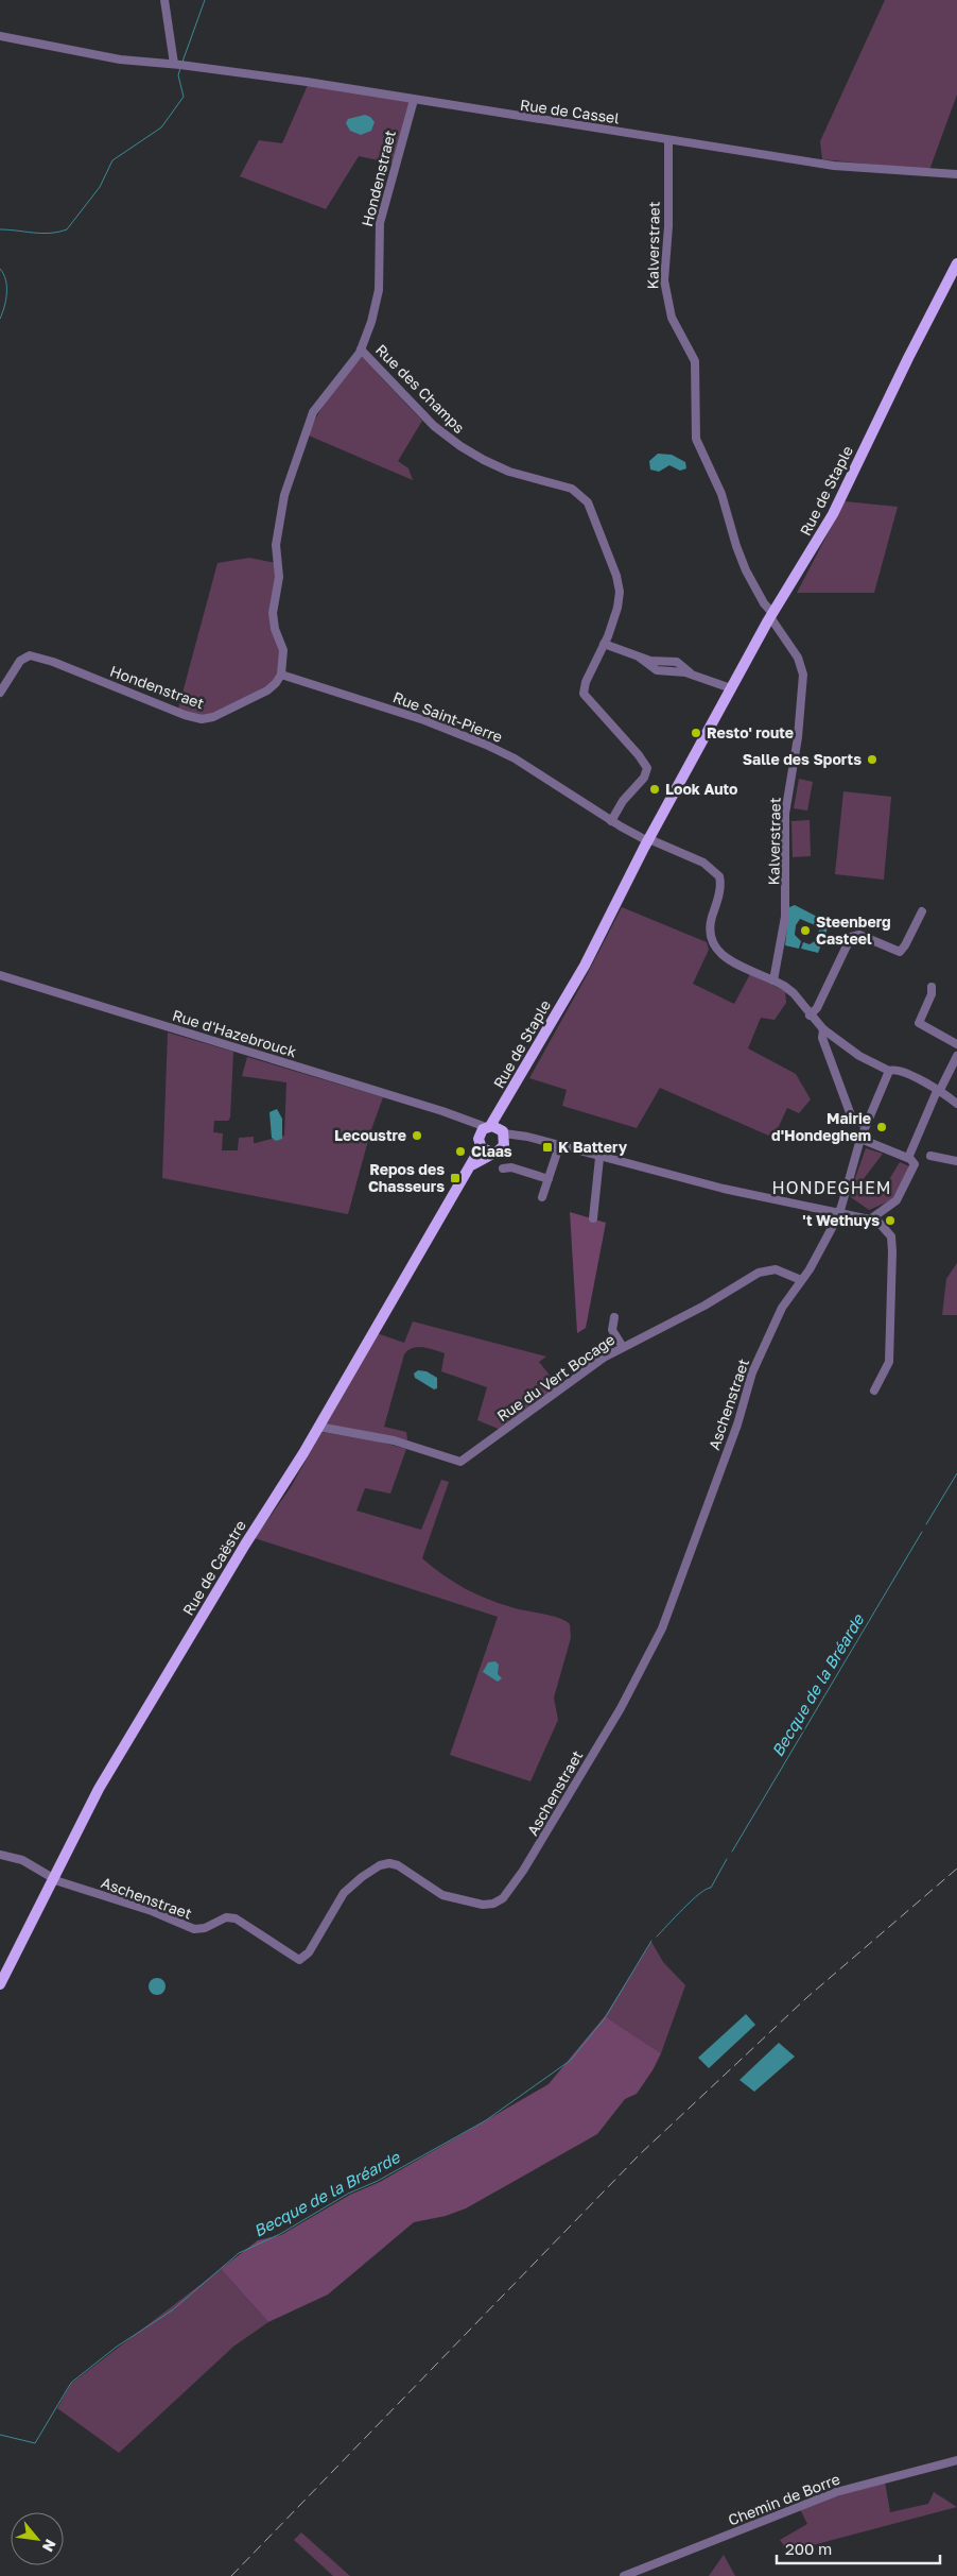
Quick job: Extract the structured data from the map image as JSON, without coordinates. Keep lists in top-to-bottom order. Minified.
{"streets":{"main road":["Rue de Staple","Rue de Caëstre"],"street":["Rue de Cassel","Hondenstraet","Kalverstraet","Rue des Champs","Rue Saint-Pierre","Rue d'Hazebrouck","Rue du Vert Bocage","Aschenstraet","Chemin de Borre"]},"crossings":[["Rue de Cassel","Hondenstraet"],["Rue de Cassel","Kalverstraet"],["Hondenstraet","Rue des Champs"],["Hondenstraet","Rue Saint-Pierre"],["Kalverstraet","Rue de Staple"],["Kalverstraet","Rue Saint-Pierre"],["Rue des Champs","Rue Saint-Pierre"],["Rue de Staple","Rue Saint-Pierre"],["Rue de Staple","Rue d'Hazebrouck"],["Rue de Staple","Rue de Caëstre"],["Rue Saint-Pierre","Aschenstraet"],["Rue d'Hazebrouck","Rue de Caëstre"],["Rue du Vert Bocage","Aschenstraet"],["Rue du Vert Bocage","Rue de Caëstre"],["Aschenstraet","Rue de Caëstre"]],"districts":["HONDEGHEM"],"water":["Becque de la Bréarde"],"places":{"other":["Resto' route","Salle des Sports","Look Auto","Steenberg Casteel","Mairie d'Hondeghem","Lecoustre","Claas","'t Wethuys"],"transit":["K Battery","Repos des Chasseurs"]},"scale_bar":"200 m","north":"bottom right"}
